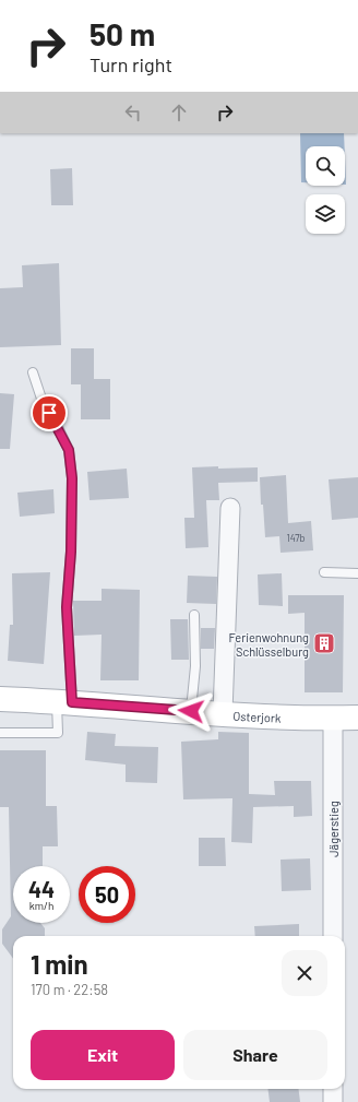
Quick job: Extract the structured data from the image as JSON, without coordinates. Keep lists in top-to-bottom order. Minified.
{"streets":{"main road":["Osterjork"],"street":["Jägerstieg"]},"crossings":[["Osterjork","Jägerstieg"]],"places":{"building":["Ferienwohnung Schlüsselburg"]},"house_numbers":["147b"],"page":{"turn":["50 m","Turn right"],"speed":"44 km/h","limit":"50","heading":["1 min","170 m · 22:58"],"buttons":["Exit","Share"]}}
